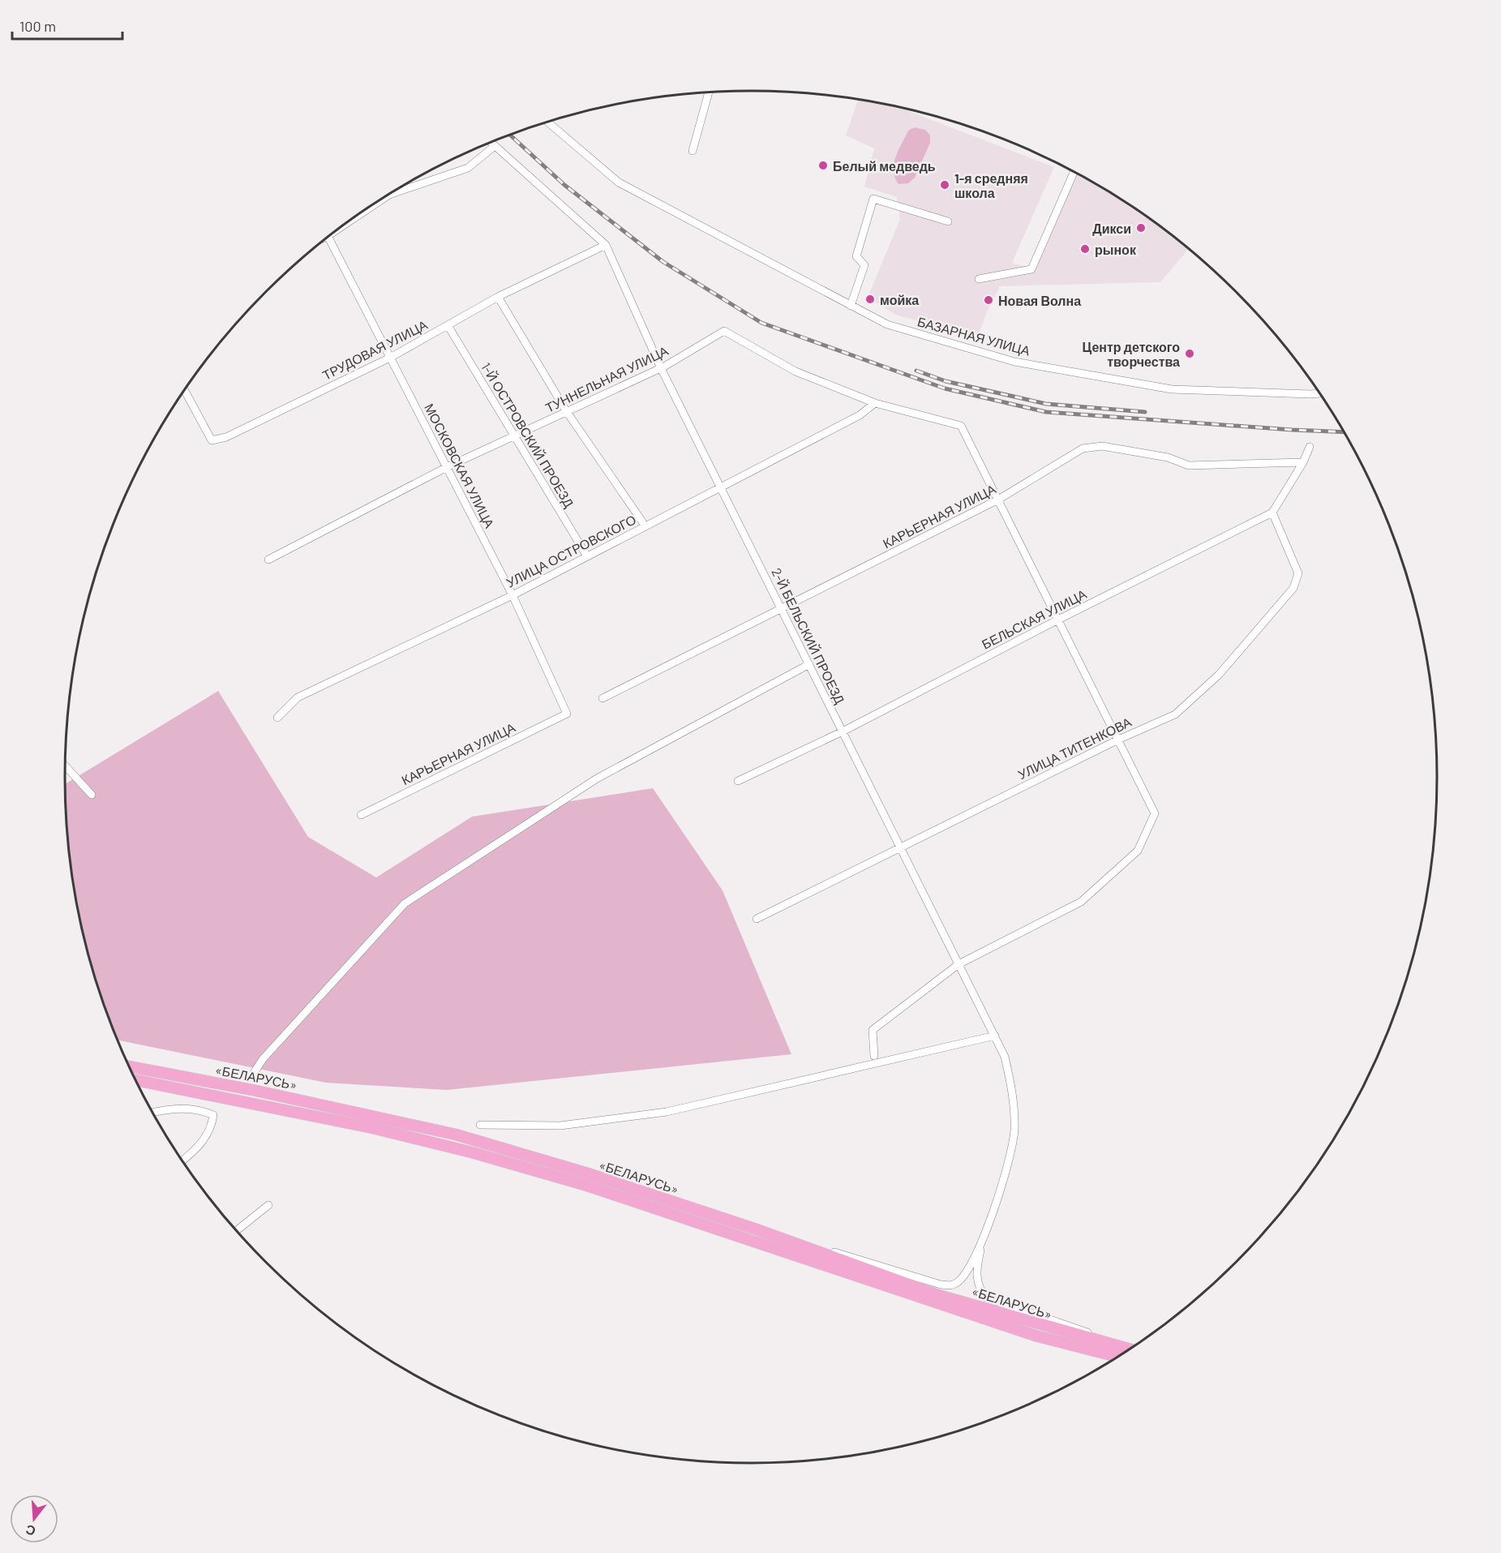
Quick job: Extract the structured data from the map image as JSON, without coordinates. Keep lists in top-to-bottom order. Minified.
{"streets":{"highway":["«БЕЛАРУСЬ»"],"street":["БАЗАРНАЯ УЛИЦА","ТРУДОВАЯ УЛИЦА","ТУННЕЛЬНАЯ УЛИЦА","1-Й ОСТРОВСКИЙ ПРОЕЗД","МОСКОВСКАЯ УЛИЦА","КАРЬЕРНАЯ УЛИЦА","УЛИЦА ОСТРОВСКОГО","БЕЛЬСКАЯ УЛИЦА","2-Й БЕЛЬСКИЙ ПРОЕЗД","УЛИЦА ТИТЕНКОВА"]},"crossings":[["ТРУДОВАЯ УЛИЦА","1-Й ОСТРОВСКИЙ ПРОЕЗД"],["ТРУДОВАЯ УЛИЦА","МОСКОВСКАЯ УЛИЦА"],["ТРУДОВАЯ УЛИЦА","2-Й БЕЛЬСКИЙ ПРОЕЗД"],["ТУННЕЛЬНАЯ УЛИЦА","1-Й ОСТРОВСКИЙ ПРОЕЗД"],["ТУННЕЛЬНАЯ УЛИЦА","МОСКОВСКАЯ УЛИЦА"],["ТУННЕЛЬНАЯ УЛИЦА","КАРЬЕРНАЯ УЛИЦА"],["ТУННЕЛЬНАЯ УЛИЦА","УЛИЦА ОСТРОВСКОГО"],["ТУННЕЛЬНАЯ УЛИЦА","2-Й БЕЛЬСКИЙ ПРОЕЗД"],["1-Й ОСТРОВСКИЙ ПРОЕЗД","УЛИЦА ОСТРОВСКОГО"],["МОСКОВСКАЯ УЛИЦА","КАРЬЕРНАЯ УЛИЦА"],["МОСКОВСКАЯ УЛИЦА","УЛИЦА ОСТРОВСКОГО"],["КАРЬЕРНАЯ УЛИЦА","2-Й БЕЛЬСКИЙ ПРОЕЗД"],["УЛИЦА ОСТРОВСКОГО","2-Й БЕЛЬСКИЙ ПРОЕЗД"],["БЕЛЬСКАЯ УЛИЦА","2-Й БЕЛЬСКИЙ ПРОЕЗД"],["БЕЛЬСКАЯ УЛИЦА","УЛИЦА ТИТЕНКОВА"],["2-Й БЕЛЬСКИЙ ПРОЕЗД","УЛИЦА ТИТЕНКОВА"]],"places":["Белый медведь","1-я средняя школа","Дикси","рынок","мойка","Новая Волна","Центр детского творчества"],"scale_bar":"100 m","north":"bottom"}
